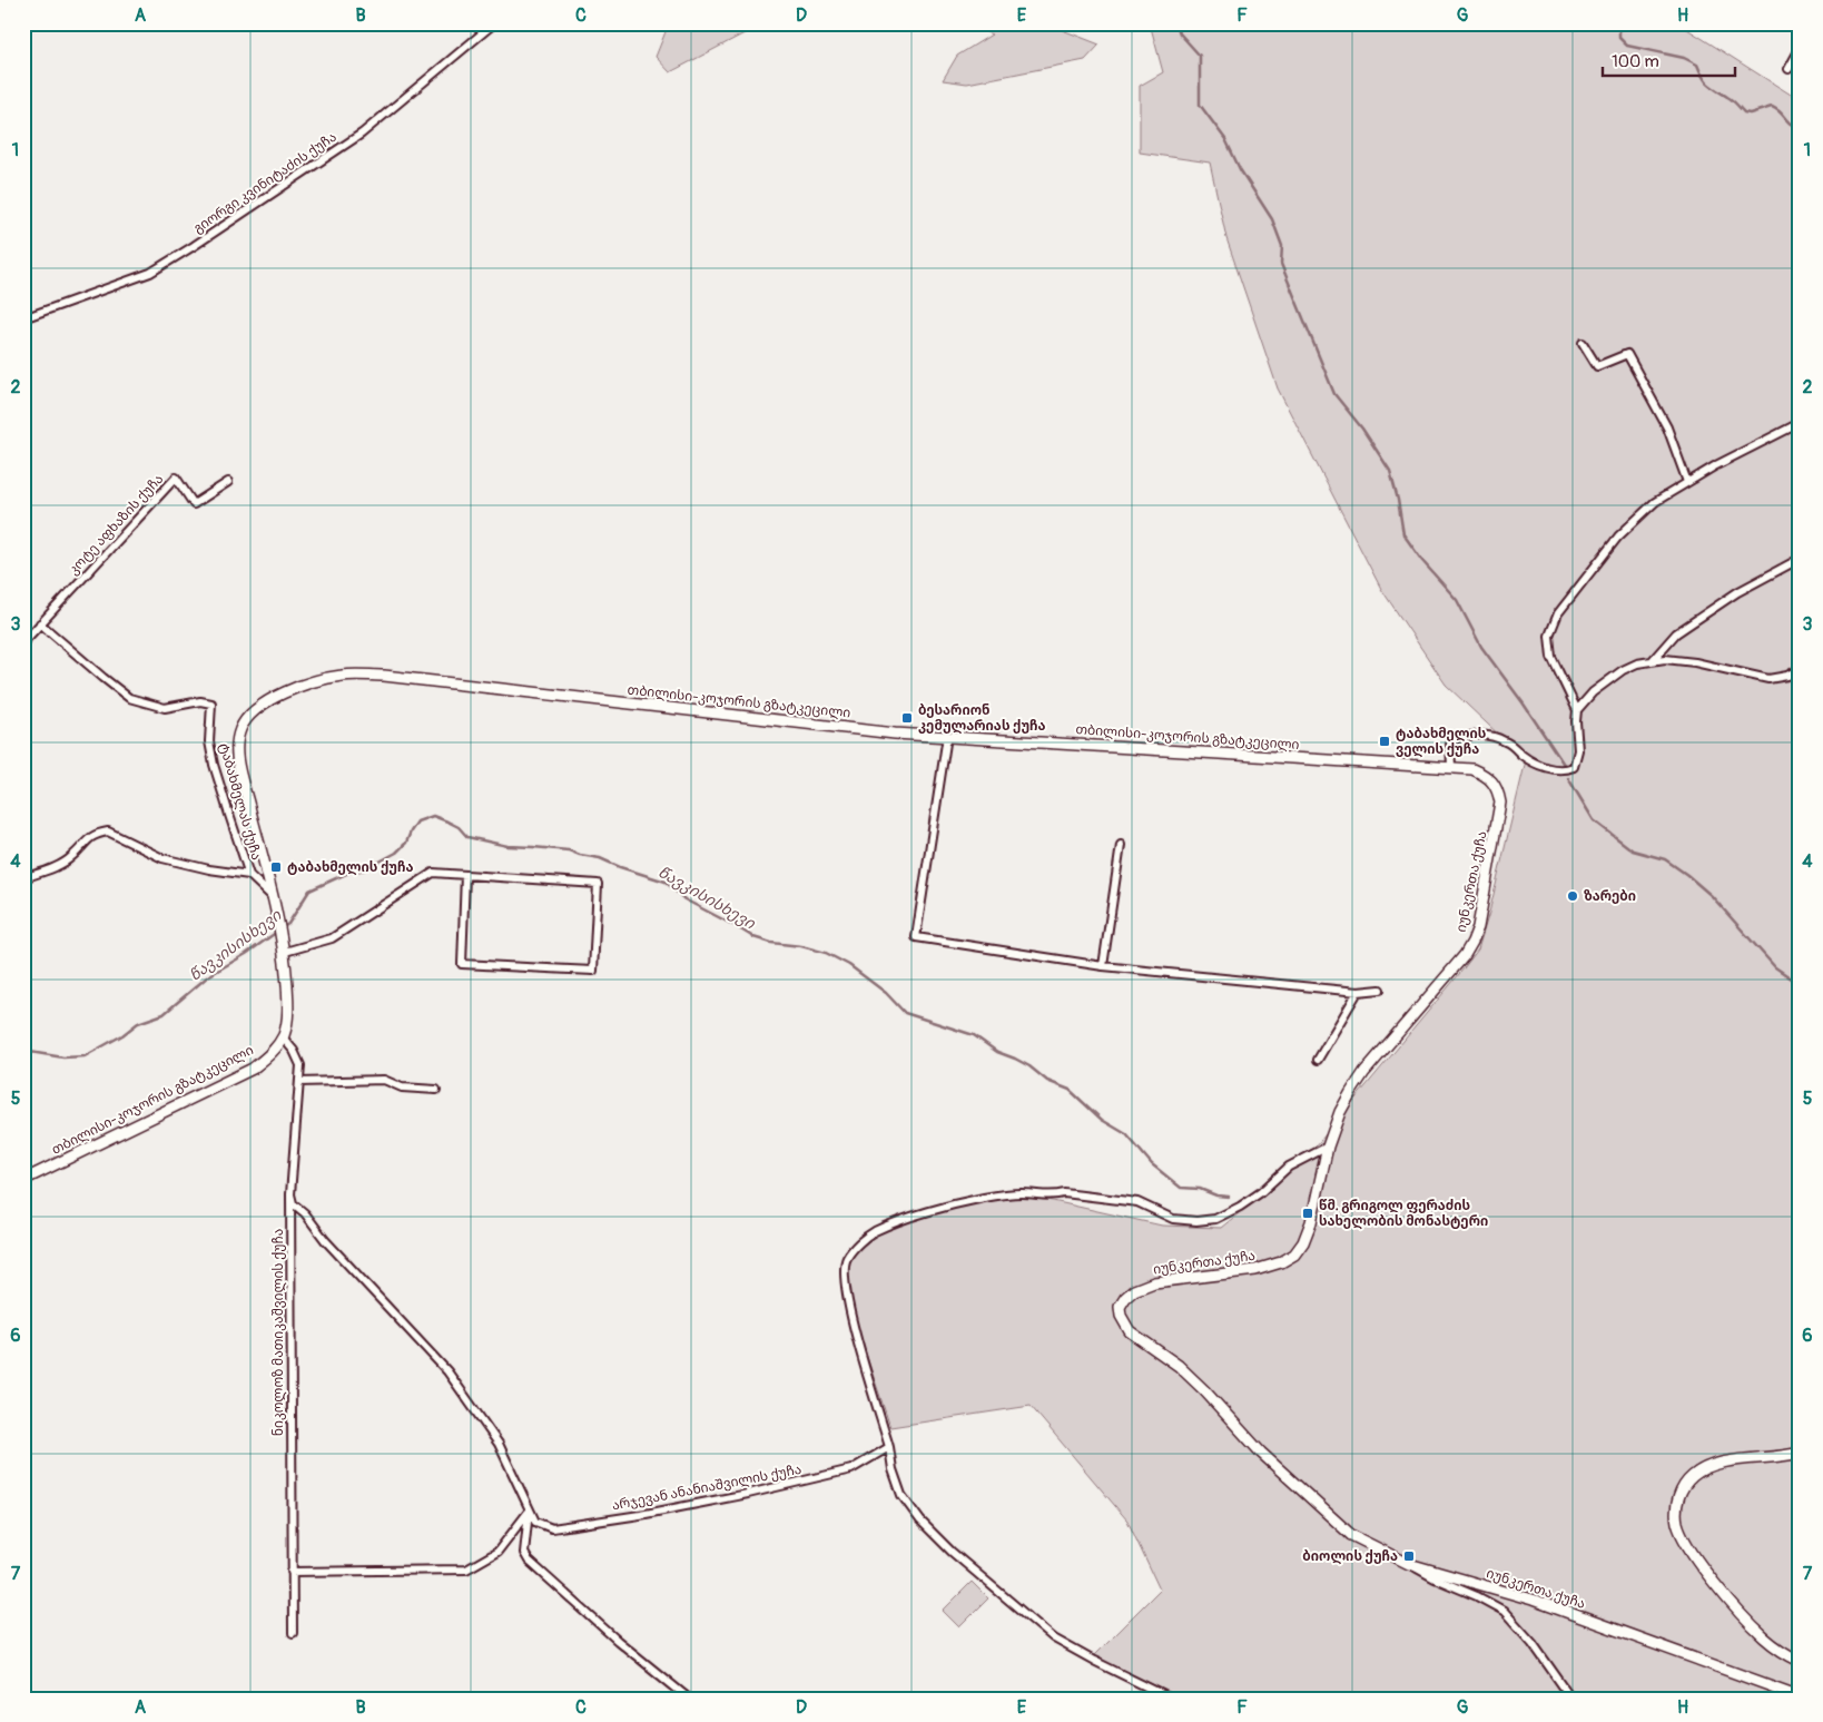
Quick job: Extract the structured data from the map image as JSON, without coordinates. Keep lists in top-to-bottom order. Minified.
{"streets":{"main road":["თბილისი-კოჯორის გზატკეცილი","იუნკერთა ქუჩა"],"street":["გიორგი კვინიტაძის ქუჩა","კოტე აფხაზის ქუჩა","ტაბახმელას ქუჩა","ნიკოლოზ მათიკაშვილის ქუჩა","არჯევან ანანიაშვილის ქუჩა"]},"crossings":[["კოტე აფხაზის ქუჩა","ტაბახმელას ქუჩა"],["თბილისი-კოჯორის გზატკეცილი","ტაბახმელას ქუჩა"],["თბილისი-კოჯორის გზატკეცილი","იუნკერთა ქუჩა"],["თბილისი-კოჯორის გზატკეცილი","ნიკოლოზ მათიკაშვილის ქუჩა"]],"water":["წავკისისხევი"],"places":{"transit":["ბესარიონ კემულარიას ქუჩა","ტაბახმელის ველის ქუჩა","ტაბახმელის ქუჩა","წმ. გრიგოლ ფერაძის სახელობის მონასტერი","ბიოლის ქუჩა"],"other":["ზარები"]},"scale_bar":"100 m","grid":{"columns":["A","B","C","D","E","F","G","H"],"rows":["1","2","3","4","5","6","7"]}}
